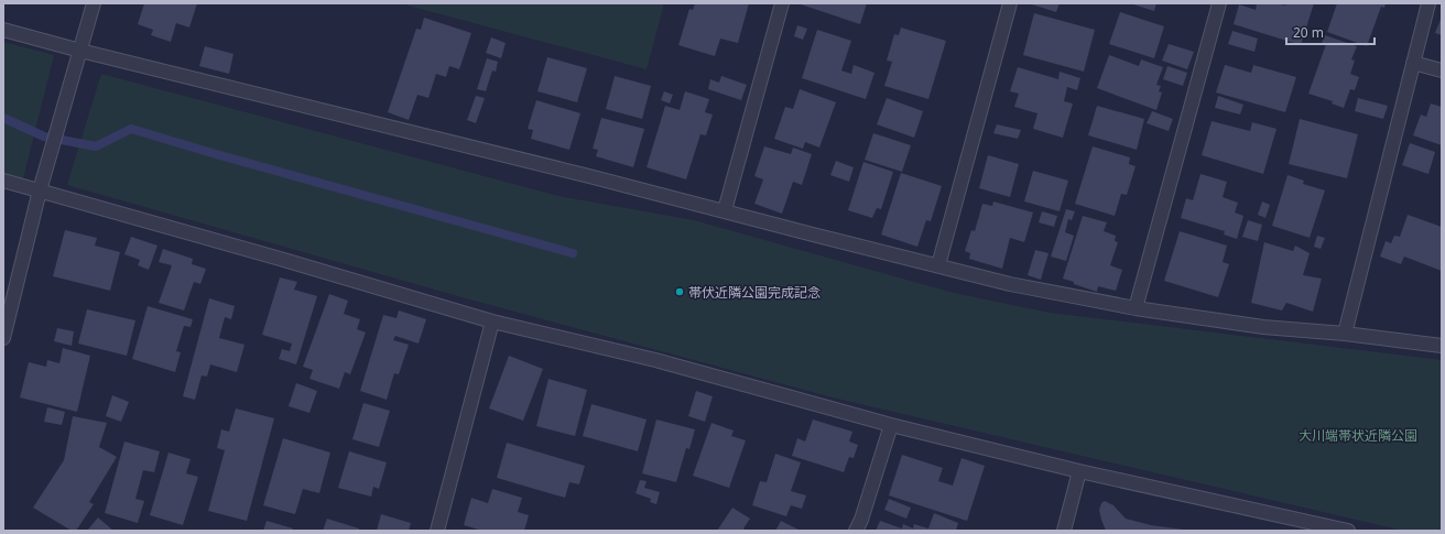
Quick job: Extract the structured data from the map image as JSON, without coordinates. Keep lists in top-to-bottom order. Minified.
{"parks":["大川端帯状近隣公園"],"places":["帯伏近隣公園完成記念"],"scale_bar":"20 m"}
